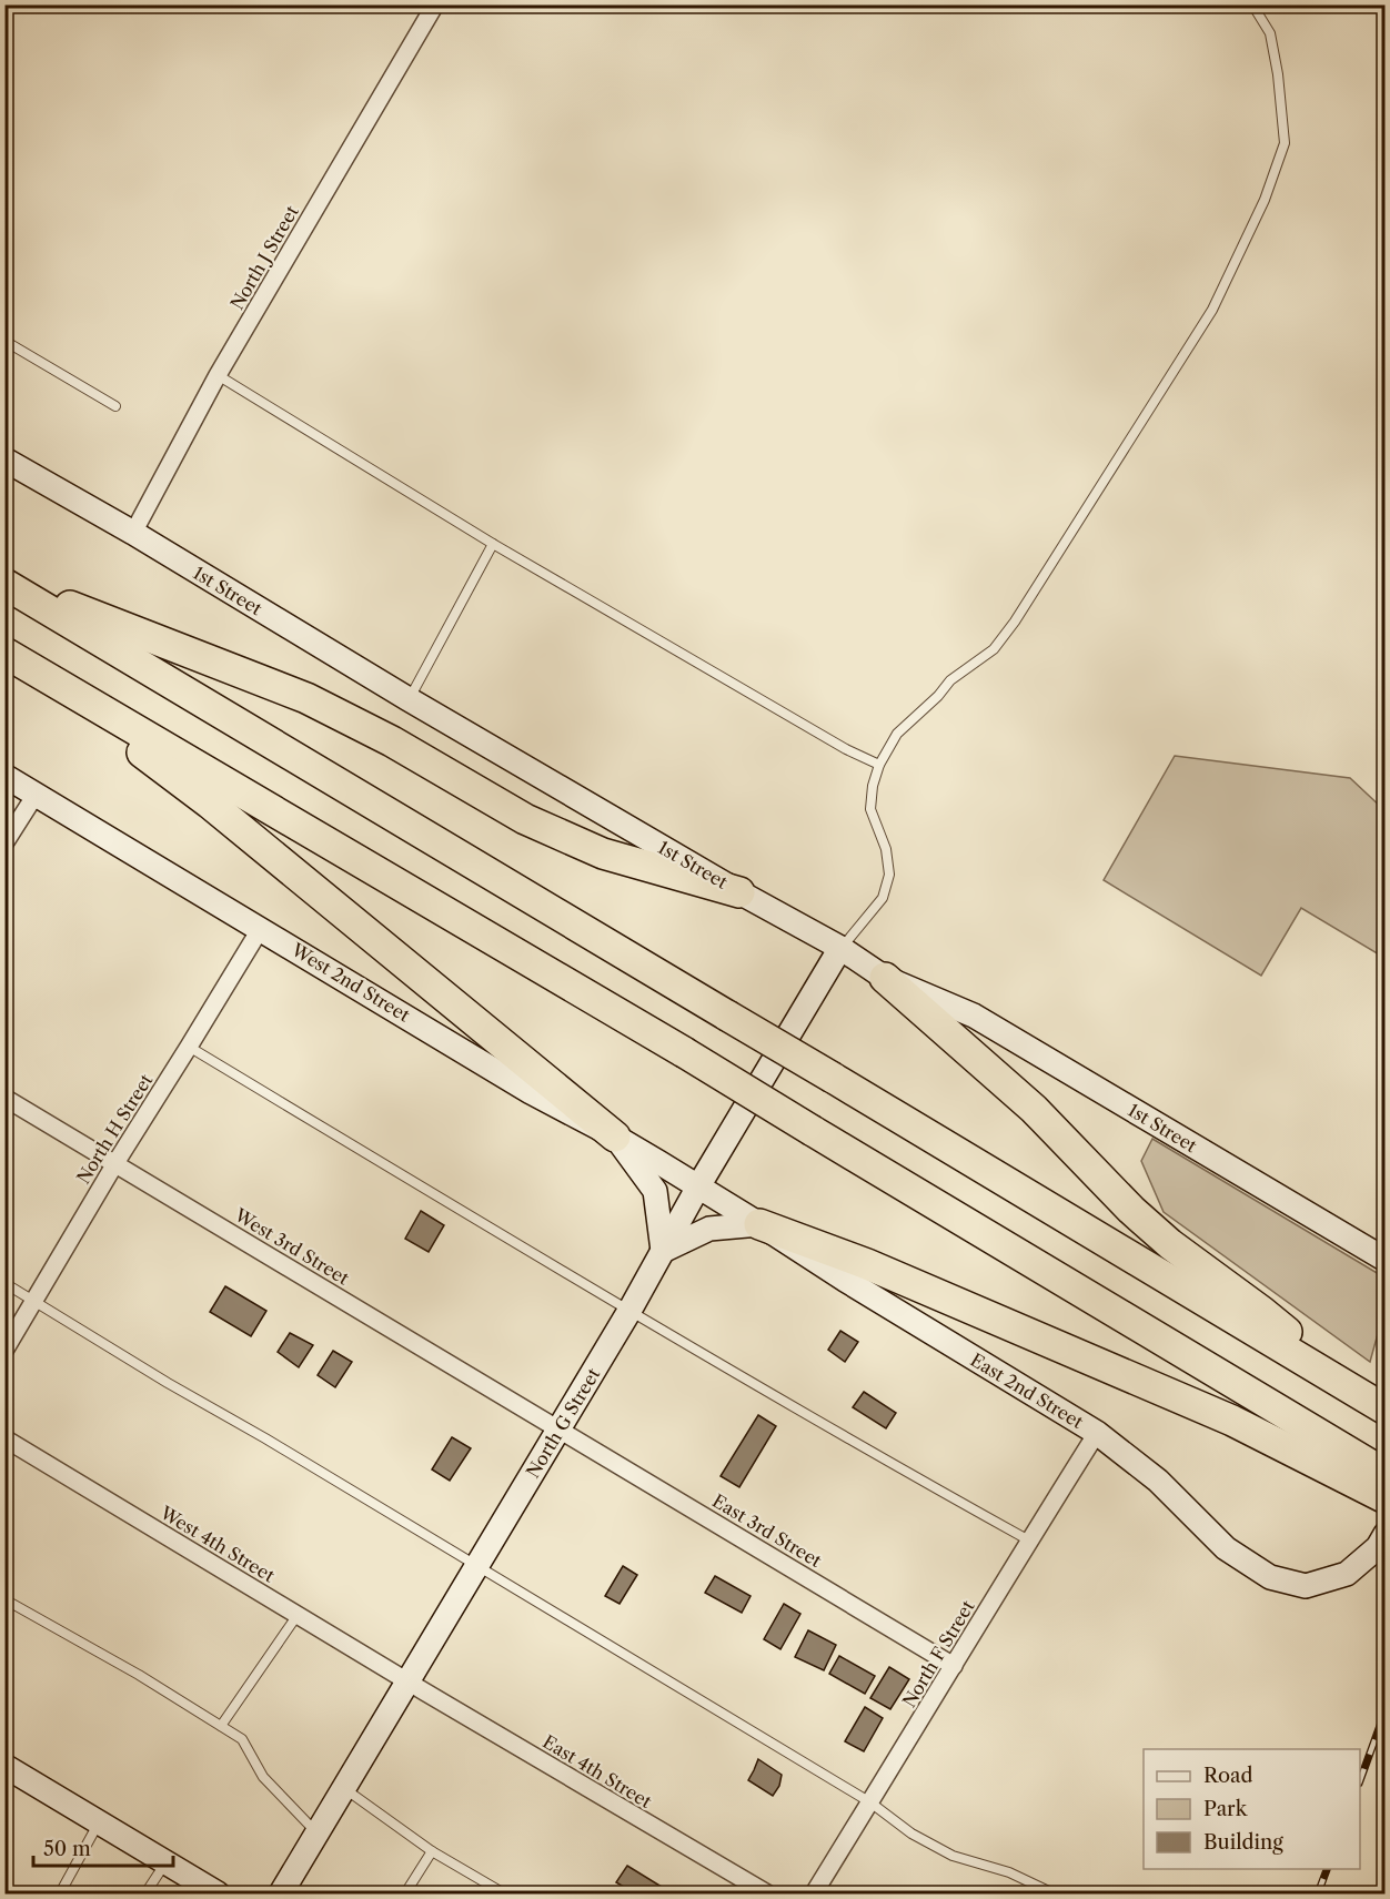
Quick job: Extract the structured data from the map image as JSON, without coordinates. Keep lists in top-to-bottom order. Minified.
{"streets":{"street":["North J Street","1st Street","West 2nd Street","North H Street","West 3rd Street","East 2nd Street","North G Street","East 3rd Street","West 4th Street","North F Street","East 4th Street"]},"crossings":[["North J Street","1st Street"],["1st Street","North G Street"],["West 2nd Street","North H Street"],["West 2nd Street","East 2nd Street"],["West 2nd Street","North G Street"],["North H Street","West 3rd Street"],["West 3rd Street","North G Street"],["West 3rd Street","East 3rd Street"],["East 2nd Street","North G Street"],["East 2nd Street","North F Street"],["North G Street","East 3rd Street"],["North G Street","West 4th Street"],["North G Street","East 4th Street"],["East 3rd Street","North F Street"],["West 4th Street","East 4th Street"]],"legend":["Road","Park","Building"],"scale_bar":"50 m"}
